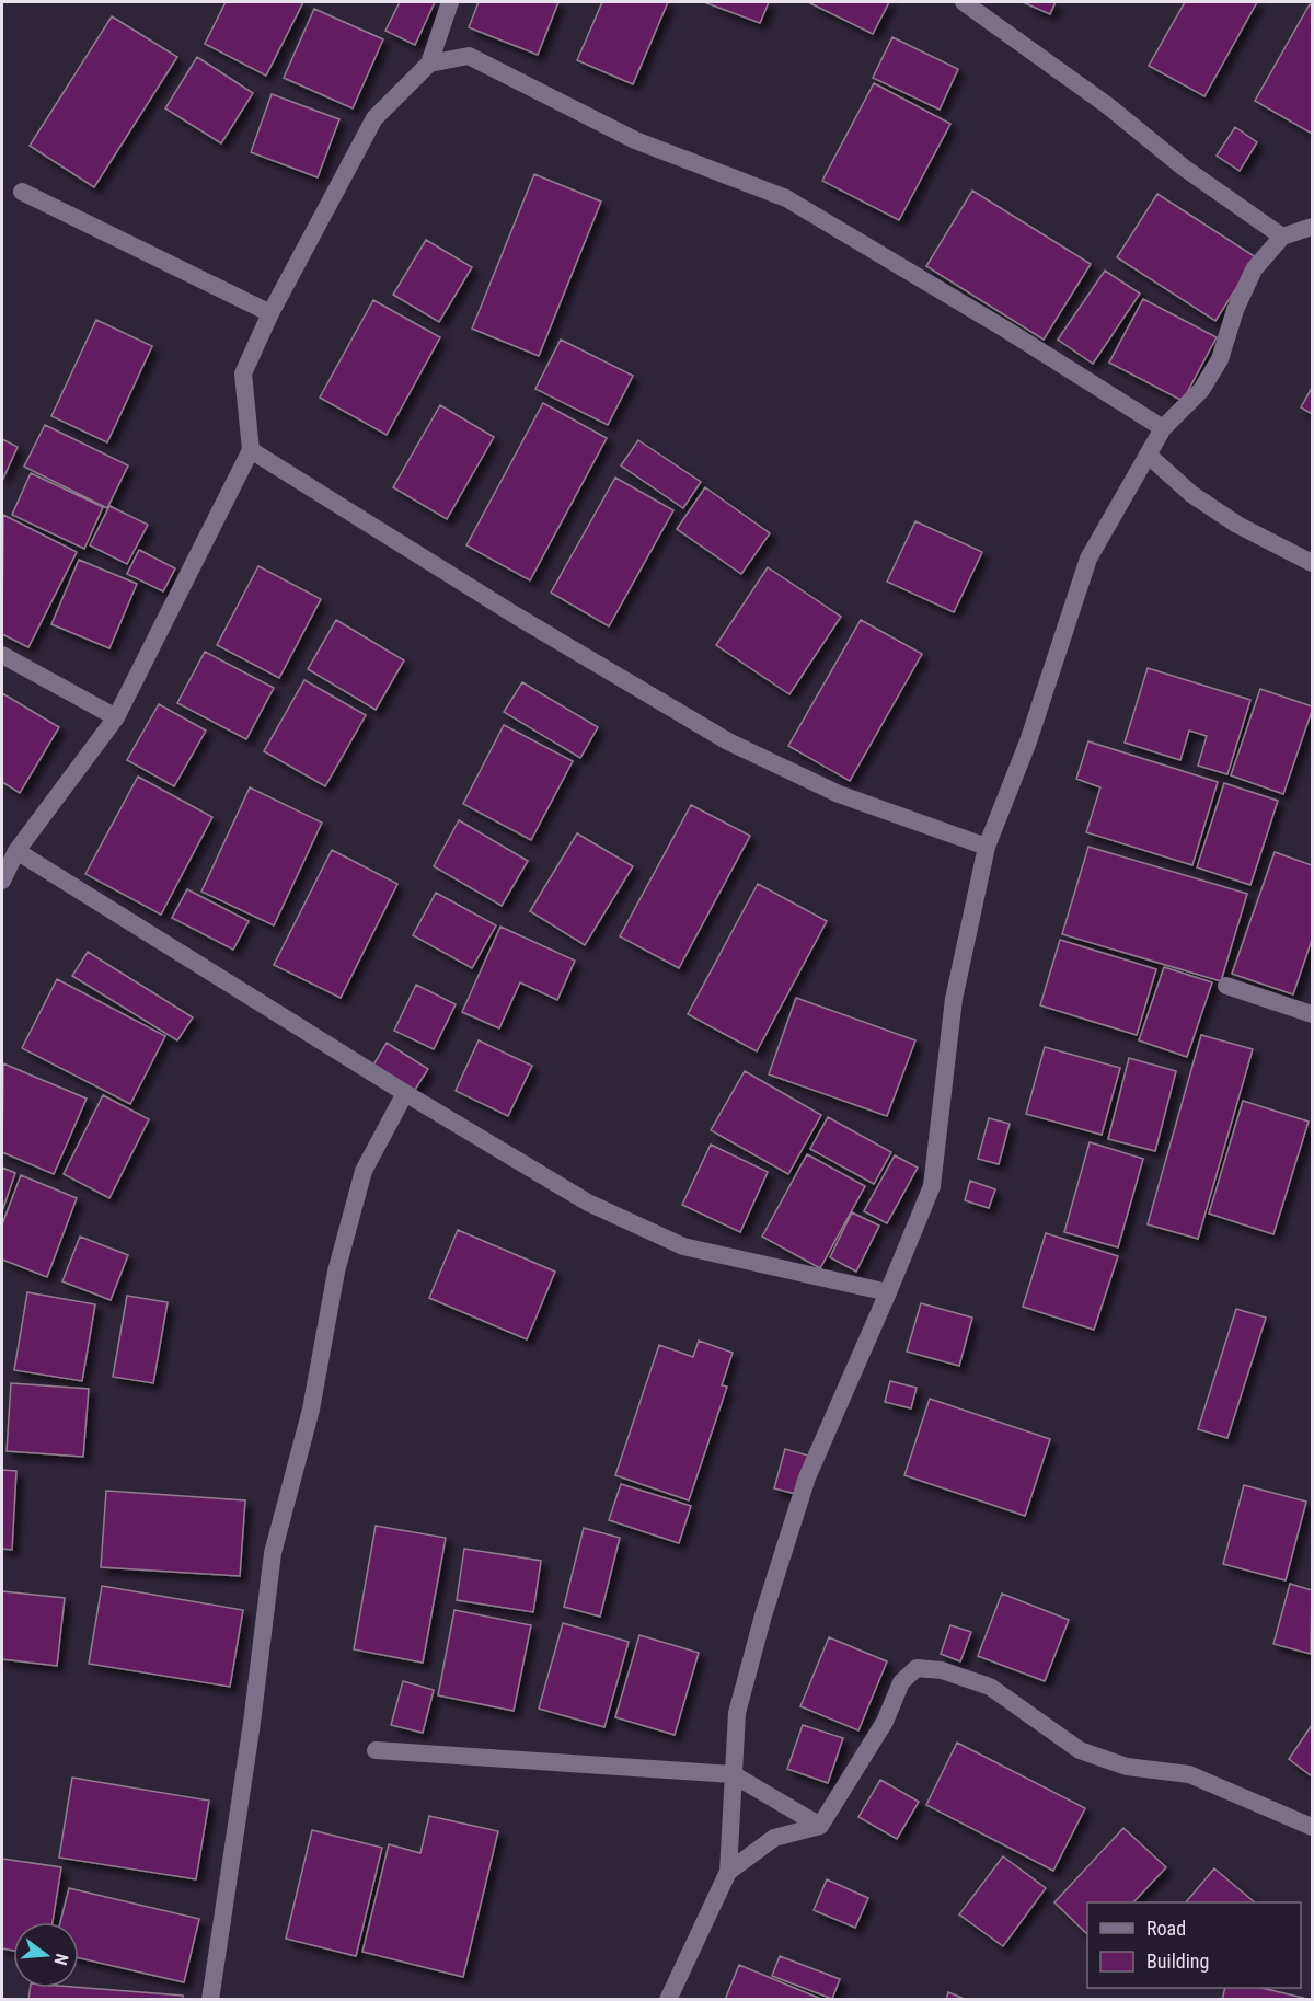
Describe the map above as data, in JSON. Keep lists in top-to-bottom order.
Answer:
{
  "legend": ["Road", "Building"],
  "north": "right"
}
